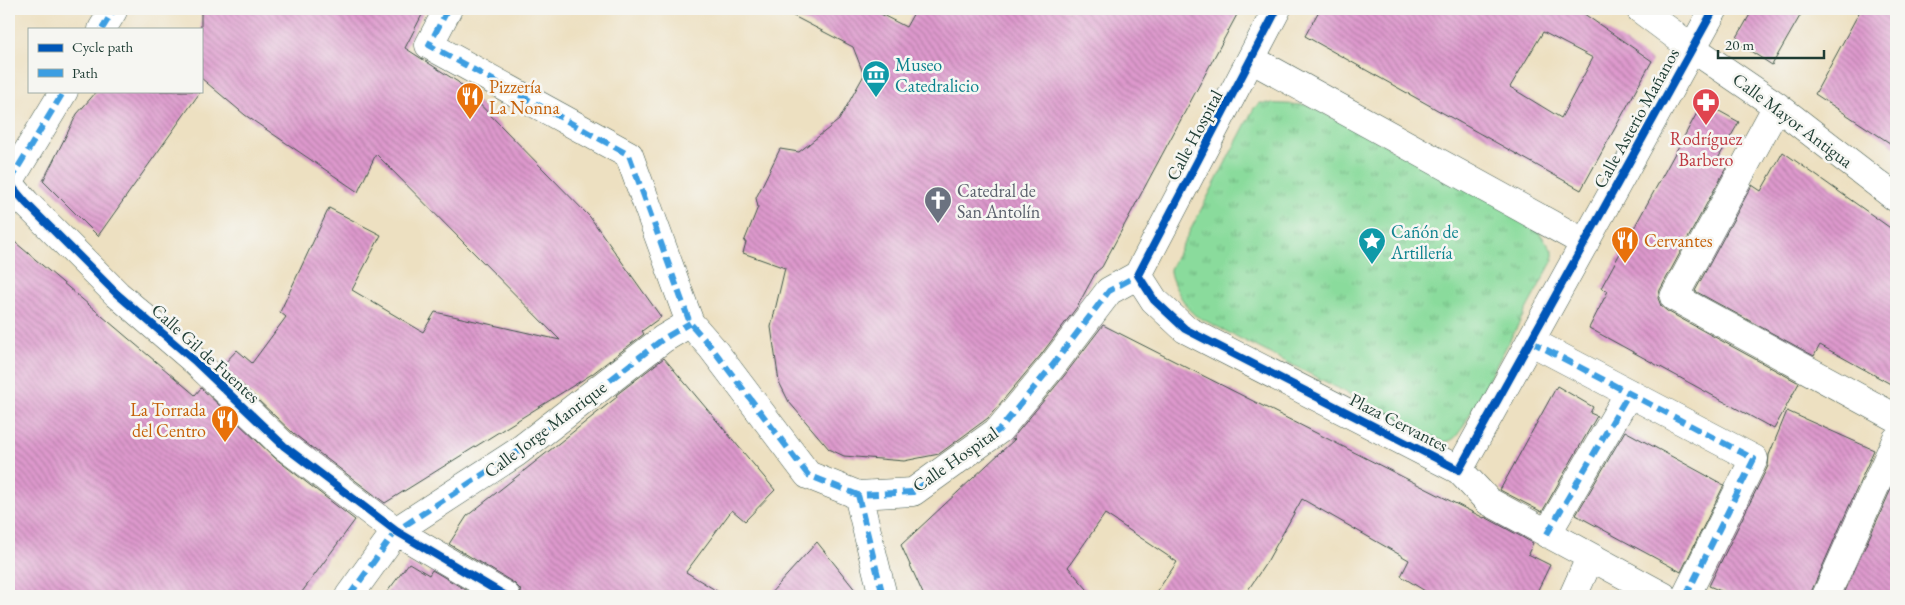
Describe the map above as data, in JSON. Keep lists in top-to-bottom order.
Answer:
{
  "streets": {
    "street": [
      "Calle Asterio Mañanos",
      "Calle Mayor Antigua",
      "Calle Hospital",
      "Calle Gil de Fuentes",
      "Plaza Cervantes",
      "Calle Jorge Manrique"
    ]
  },
  "crossings": [
    ["Calle Asterio Mañanos", "Calle Mayor Antigua"],
    ["Calle Asterio Mañanos", "Plaza Cervantes"],
    ["Calle Hospital", "Plaza Cervantes"],
    ["Calle Hospital", "Calle Jorge Manrique"],
    ["Calle Gil de Fuentes", "Calle Jorge Manrique"]
  ],
  "places": {
    "museum": ["Museo Catedralicio"],
    "restaurant": ["Pizzería La Nonna", "Cervantes", "La Torrada del Centro"],
    "pharmacy": ["Rodríguez Barbero"],
    "church": ["Catedral de San Antolín"],
    "place": ["Cañón de Artillería"]
  },
  "legend": ["Cycle path", "Path"],
  "scale_bar": "20 m"
}
